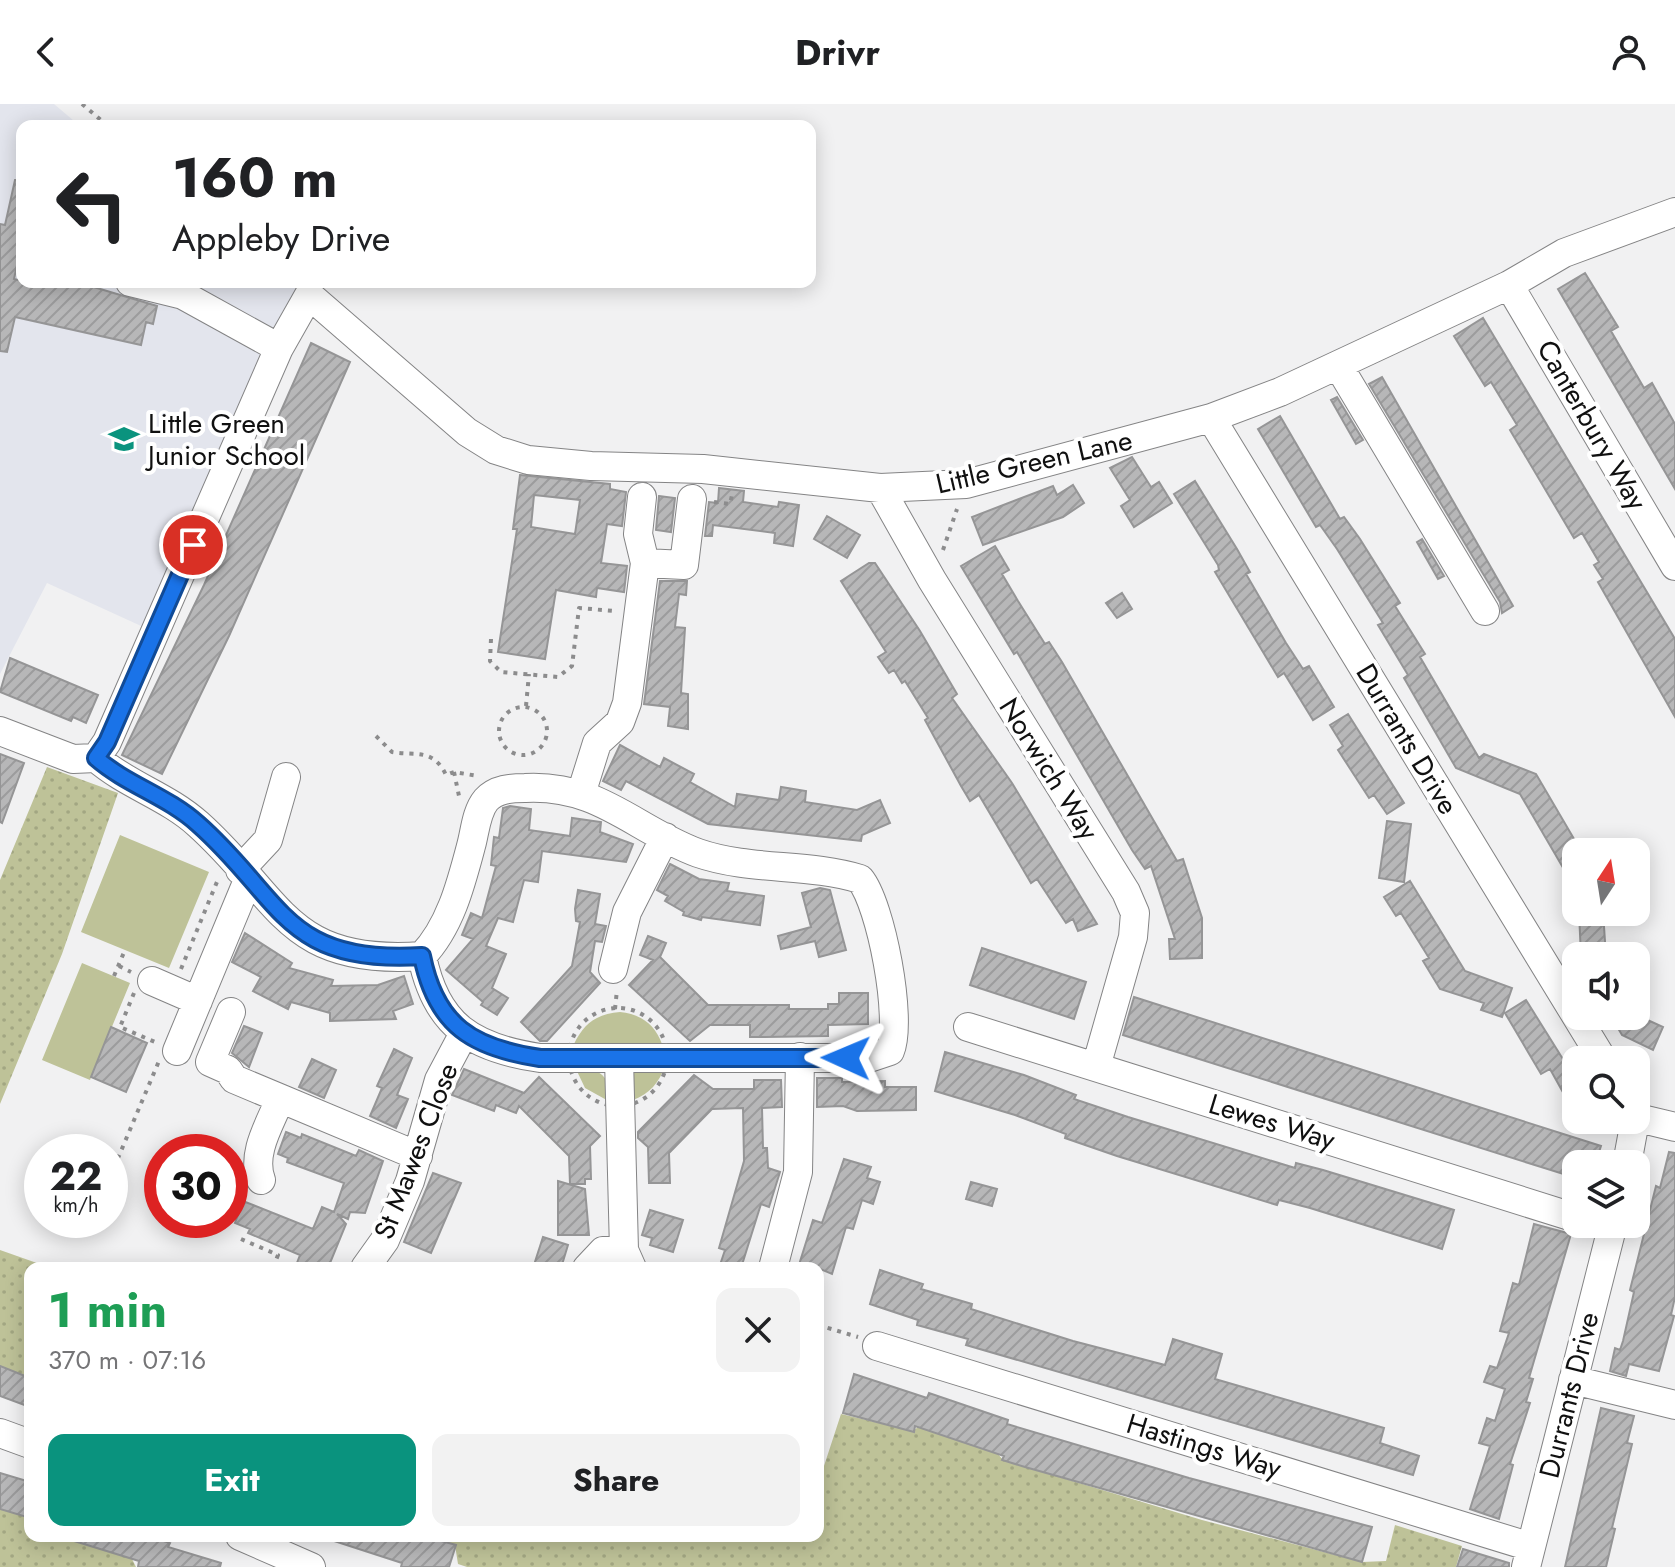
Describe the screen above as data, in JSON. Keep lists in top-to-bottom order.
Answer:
{
  "streets": {
    "street": [
      "Canterbury Way",
      "Little Green Lane",
      "Durrants Drive",
      "Norwich Way",
      "Lewes Way",
      "St Mawes Close",
      "Hastings Way"
    ]
  },
  "crossings": [
    ["Canterbury Way", "Little Green Lane"],
    ["Little Green Lane", "Durrants Drive"],
    ["Little Green Lane", "Norwich Way"],
    ["Durrants Drive", "Hastings Way"],
    ["Norwich Way", "Lewes Way"]
  ],
  "places": {
    "school or university": ["Little Green Junior School"]
  },
  "north": "top",
  "page": {
    "header": "Drivr",
    "turn": ["160 m", "Appleby Drive"],
    "speed": "22 km/h",
    "limit": "30",
    "heading": ["1 min", "370 m · 07:16"],
    "buttons": ["Exit", "Share"]
  }
}
